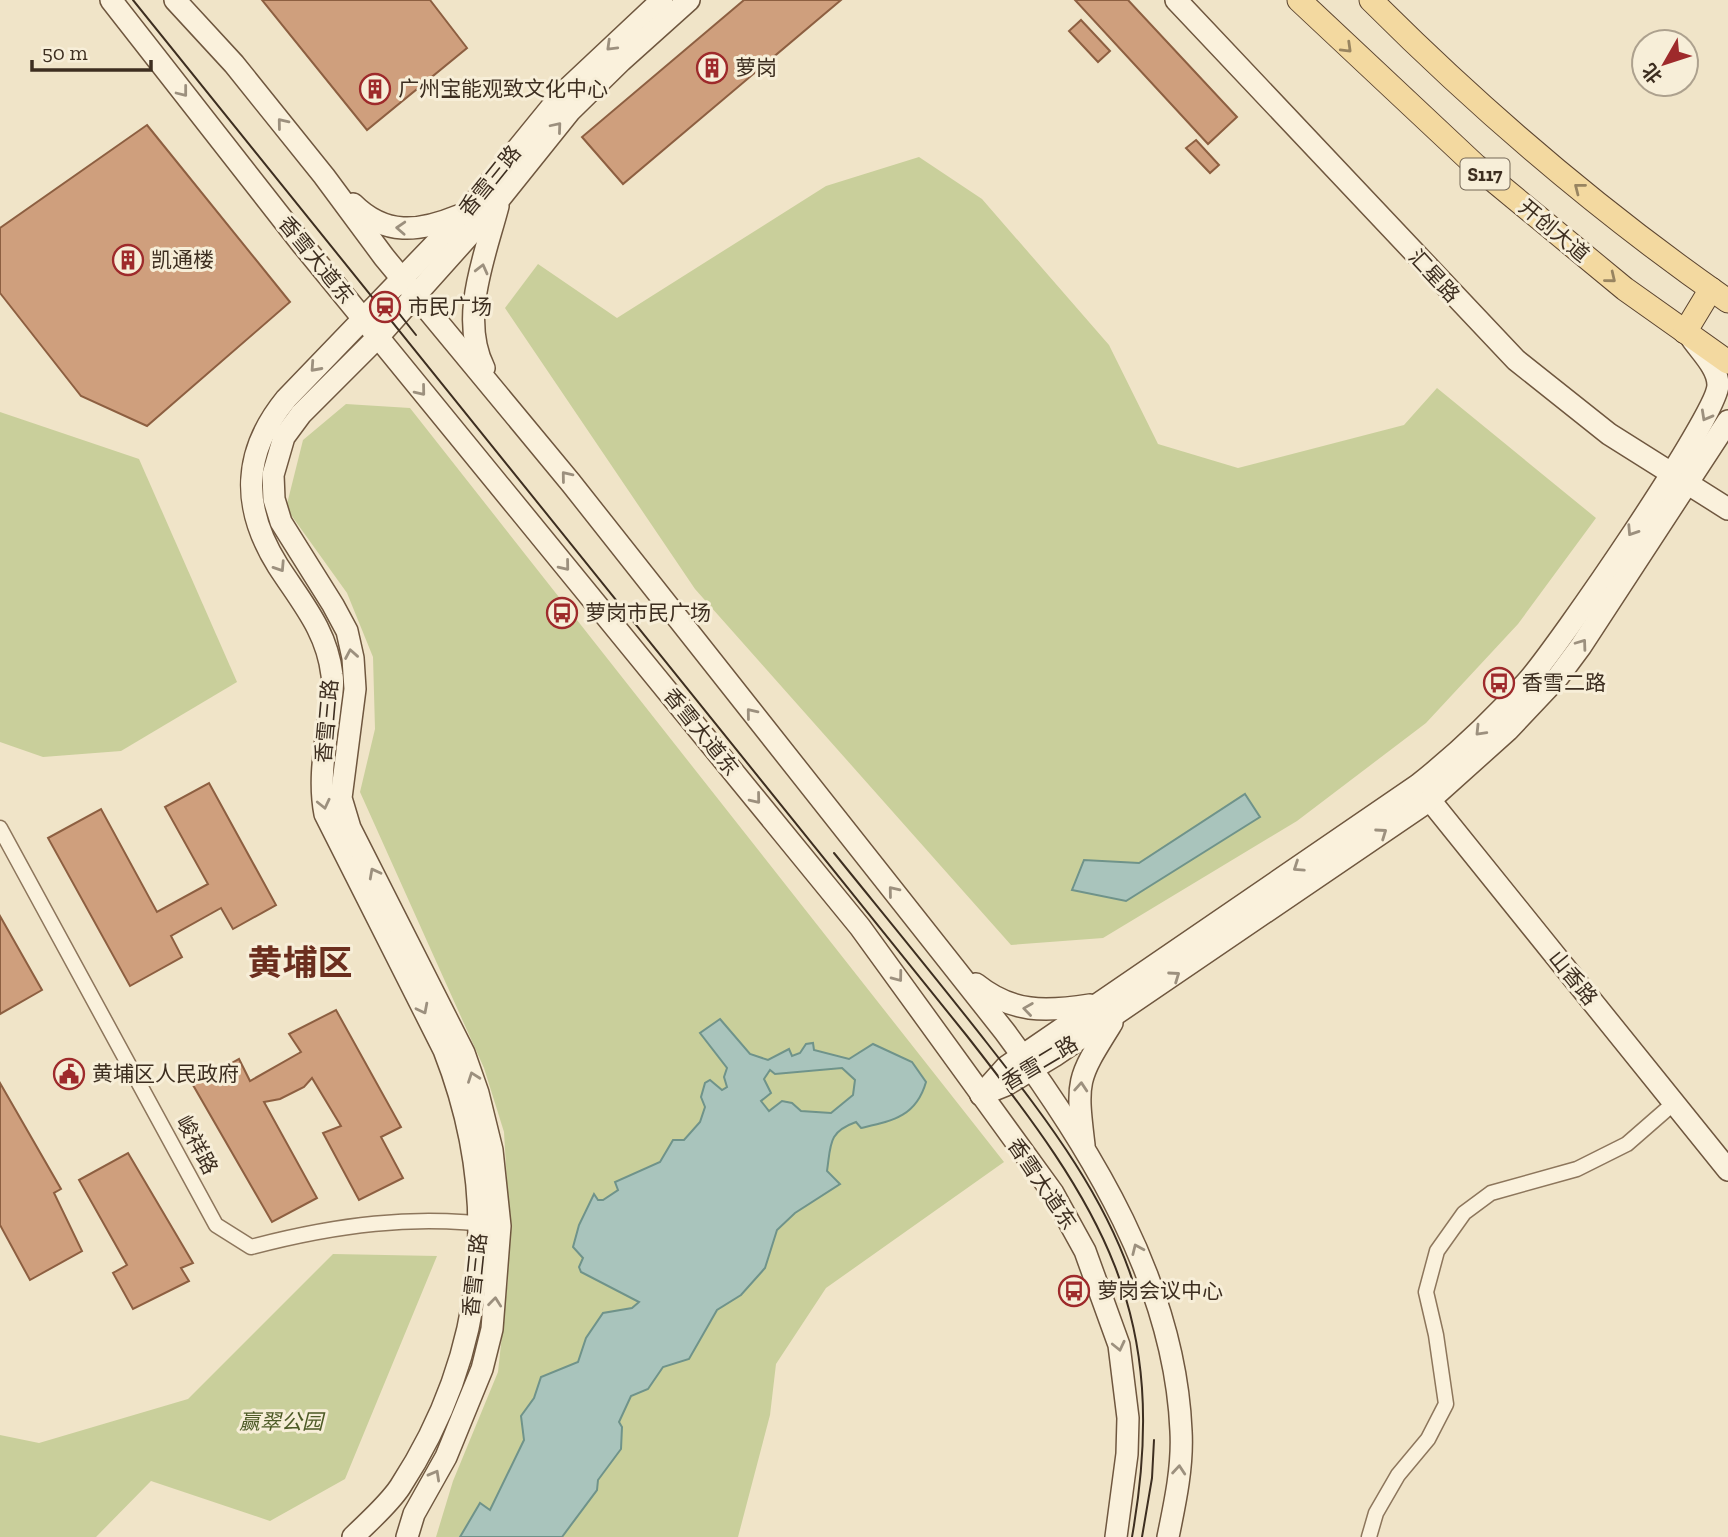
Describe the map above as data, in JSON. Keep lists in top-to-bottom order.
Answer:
{
  "streets": {
    "main road": ["S117", "开创大道"],
    "street": [
      "香雪三路",
      "香雪大道东",
      "汇星路",
      "山香路",
      "香雪二路",
      "峻祥路"
    ]
  },
  "crossings": [
    ["香雪三路", "香雪大道东"],
    ["香雪三路", "峻祥路"],
    ["香雪大道东", "香雪二路"],
    ["汇星路", "香雪二路"],
    ["山香路", "香雪二路"]
  ],
  "districts": ["黄埔区"],
  "parks": ["赢翠公园"],
  "places": {
    "building": ["萝岗", "广州宝能观致文化中心", "凯通楼"],
    "station": ["市民广场"],
    "bus stop": ["萝岗市民广场", "香雪二路", "萝岗会议中心"],
    "public building": ["黄埔区人民政府"]
  },
  "scale_bar": "50 m",
  "north": "bottom left"
}
